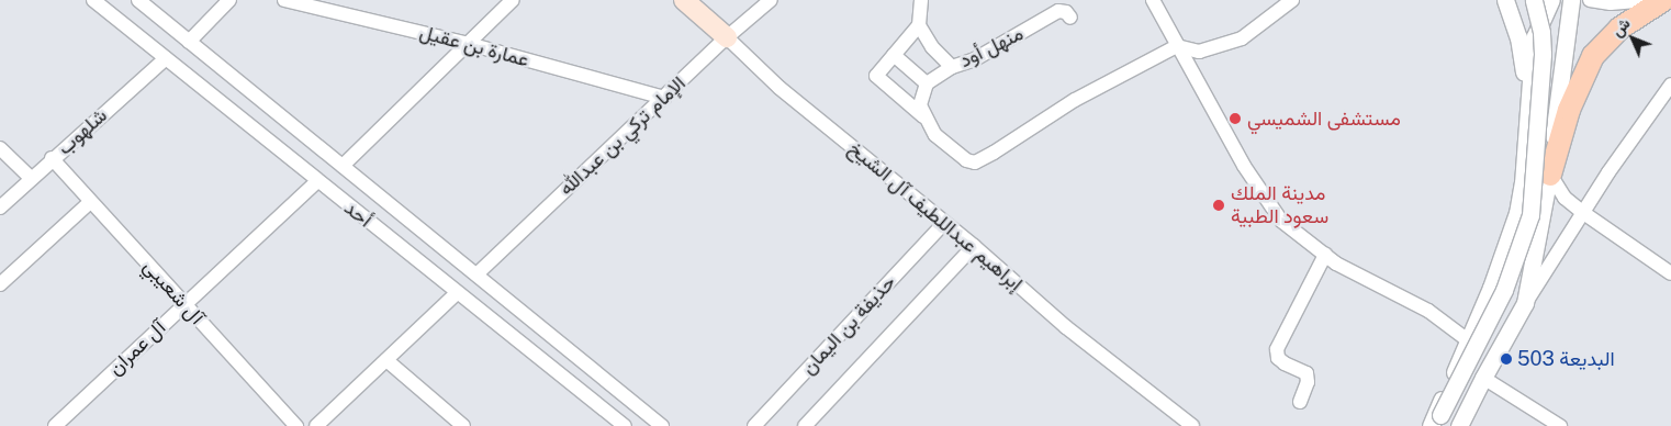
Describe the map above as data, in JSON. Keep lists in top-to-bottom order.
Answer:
{
  "streets": {
    "main road": ["إبراهيم عبداللطيف آل الشيخ"],
    "street": [
      "عمارة بن عقيل",
      "منهل أود",
      "شلهوب",
      "الإمام تركي بن عبدالله",
      "أحد",
      "آل شعيبي",
      "حذيفة بن اليمان",
      "آل عمران"
    ]
  },
  "crossings": [
    ["عمارة بن عقيل", "الإمام تركي بن عبدالله"],
    ["شلهوب", "أحد"],
    ["شلهوب", "آل شعيبي"],
    ["الإمام تركي بن عبدالله", "أحد"],
    ["الإمام تركي بن عبدالله", "إبراهيم عبداللطيف آل الشيخ"],
    ["أحد", "آل عمران"],
    ["إبراهيم عبداللطيف آل الشيخ", "حذيفة بن اليمان"],
    ["آل شعيبي", "آل عمران"]
  ],
  "places": ["مستشفى الشميسي", "مدينة الملك سعود الطبية", "البديعة 503"],
  "north": "top left"
}
